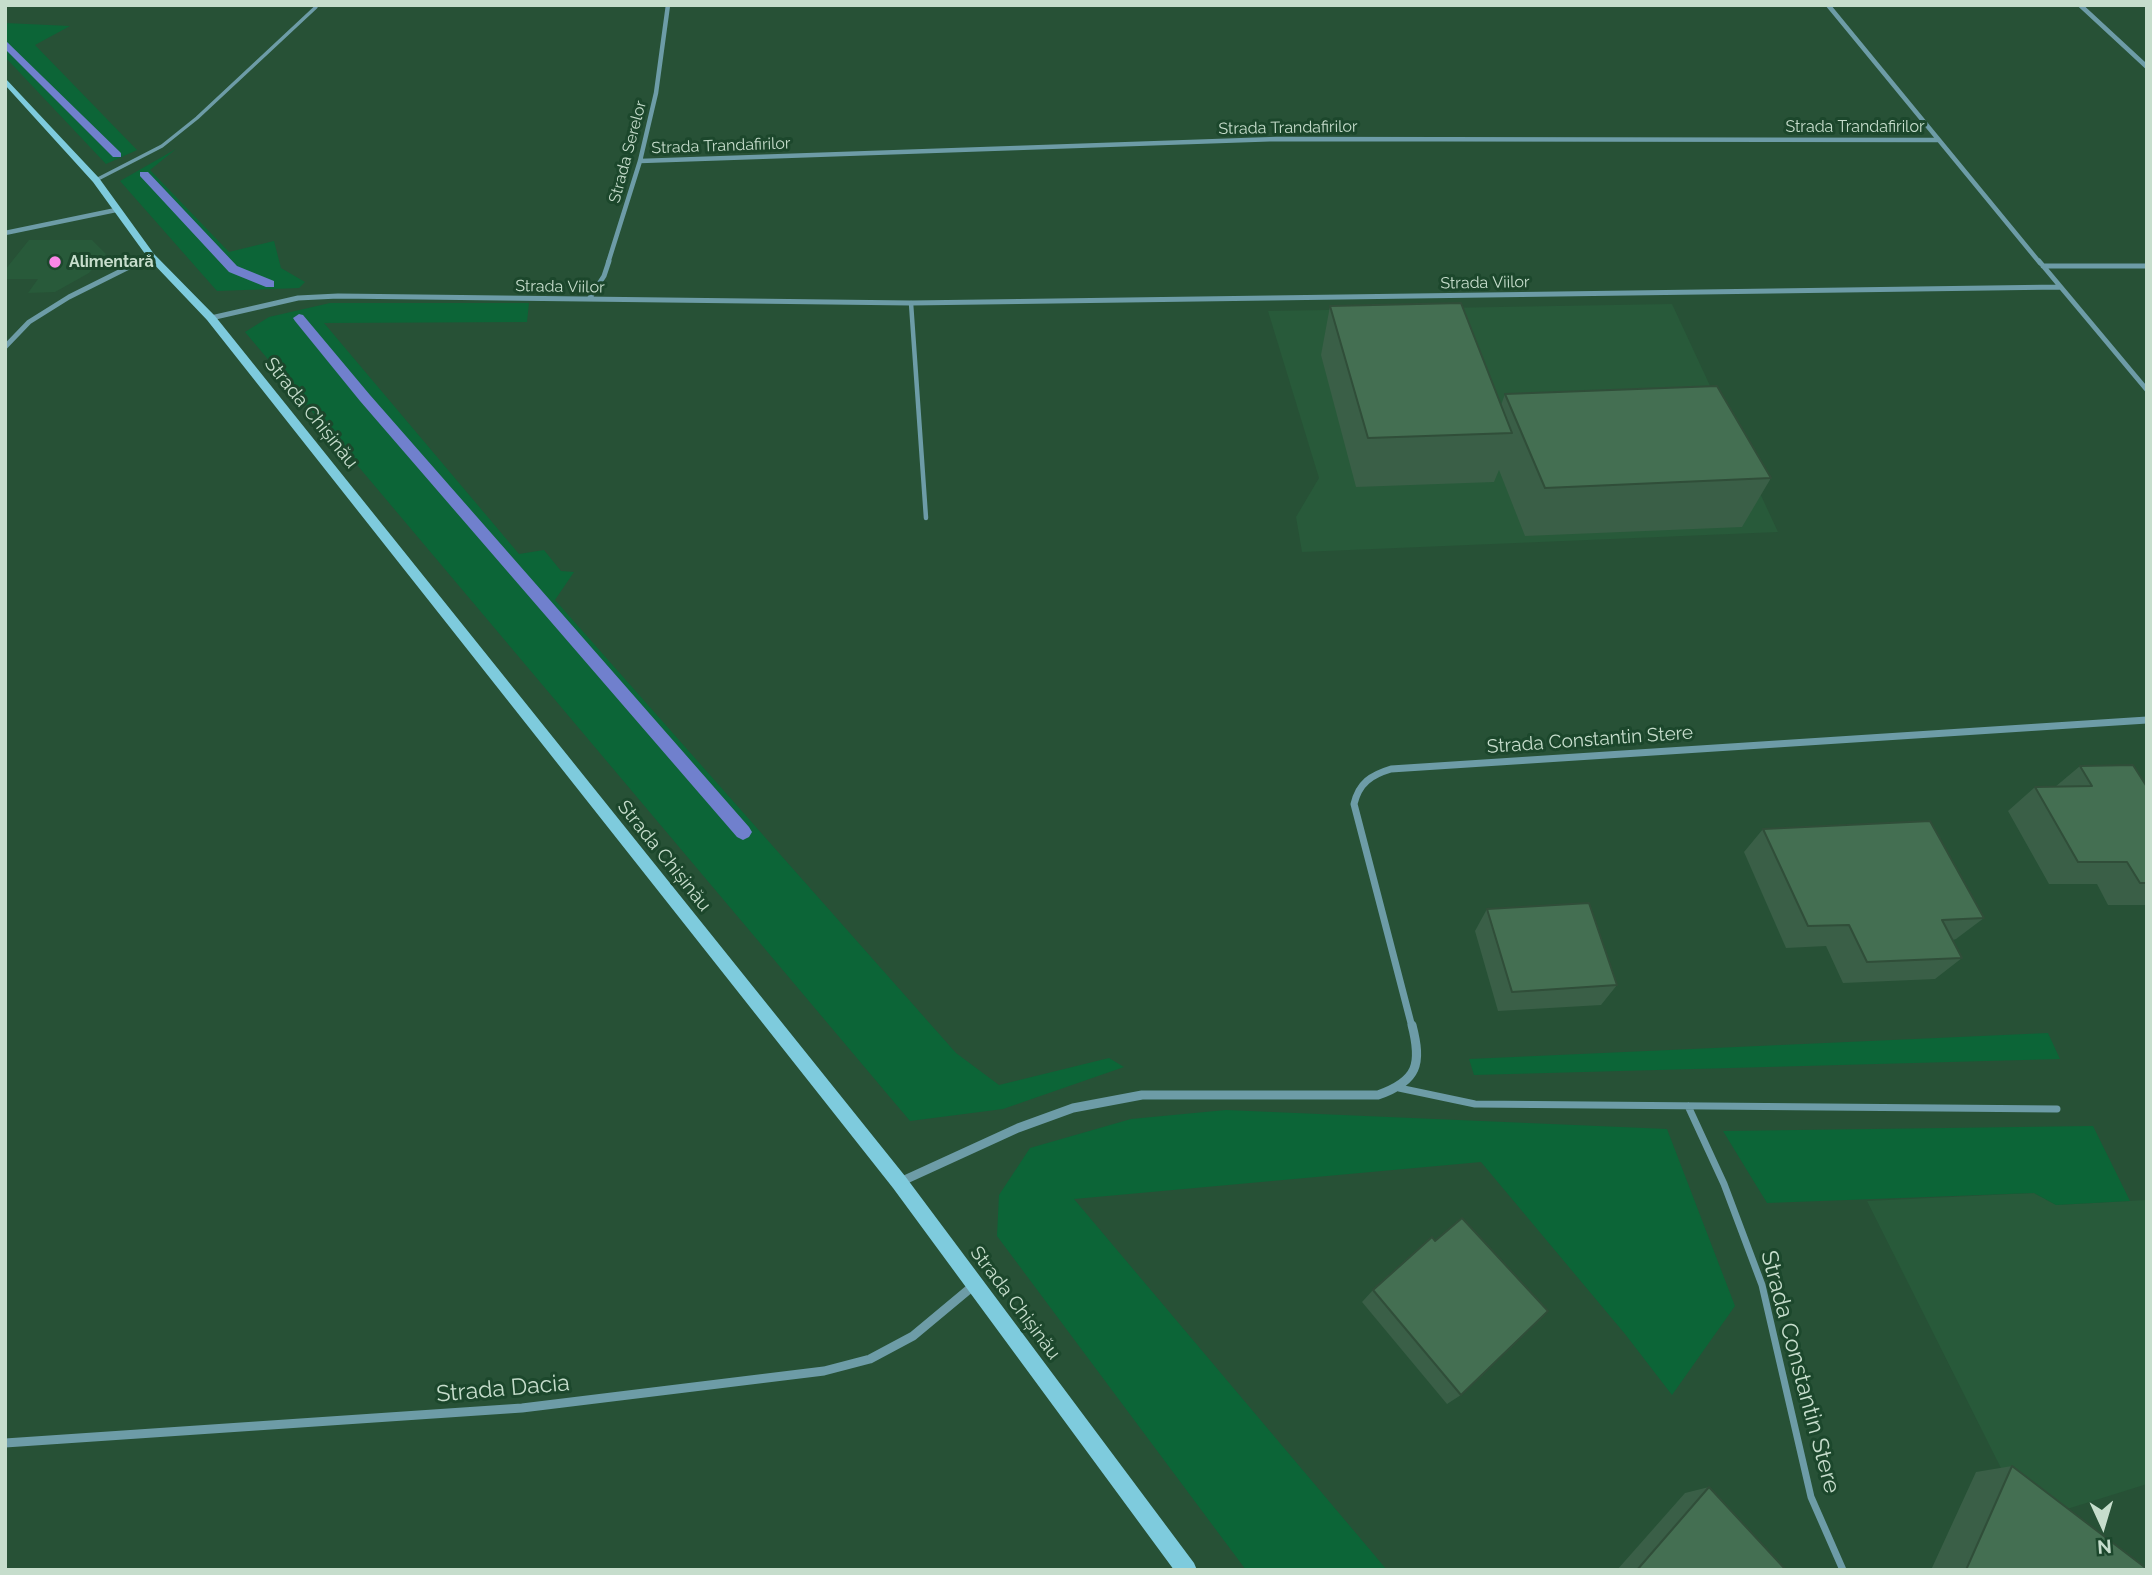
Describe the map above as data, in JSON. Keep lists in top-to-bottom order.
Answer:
{
  "streets": {
    "street": [
      "Strada Trandafirilor",
      "Strada Serelor",
      "Strada Viilor",
      "Strada Chișinău",
      "Strada Constantin Stere",
      "Strada Dacia"
    ]
  },
  "crossings": [
    ["Strada Trandafirilor", "Strada Serelor"],
    ["Strada Serelor", "Strada Viilor"],
    ["Strada Viilor", "Strada Chișinău"],
    ["Strada Chișinău", "Strada Dacia"]
  ],
  "places": ["Alimentară"],
  "north": "bottom"
}
